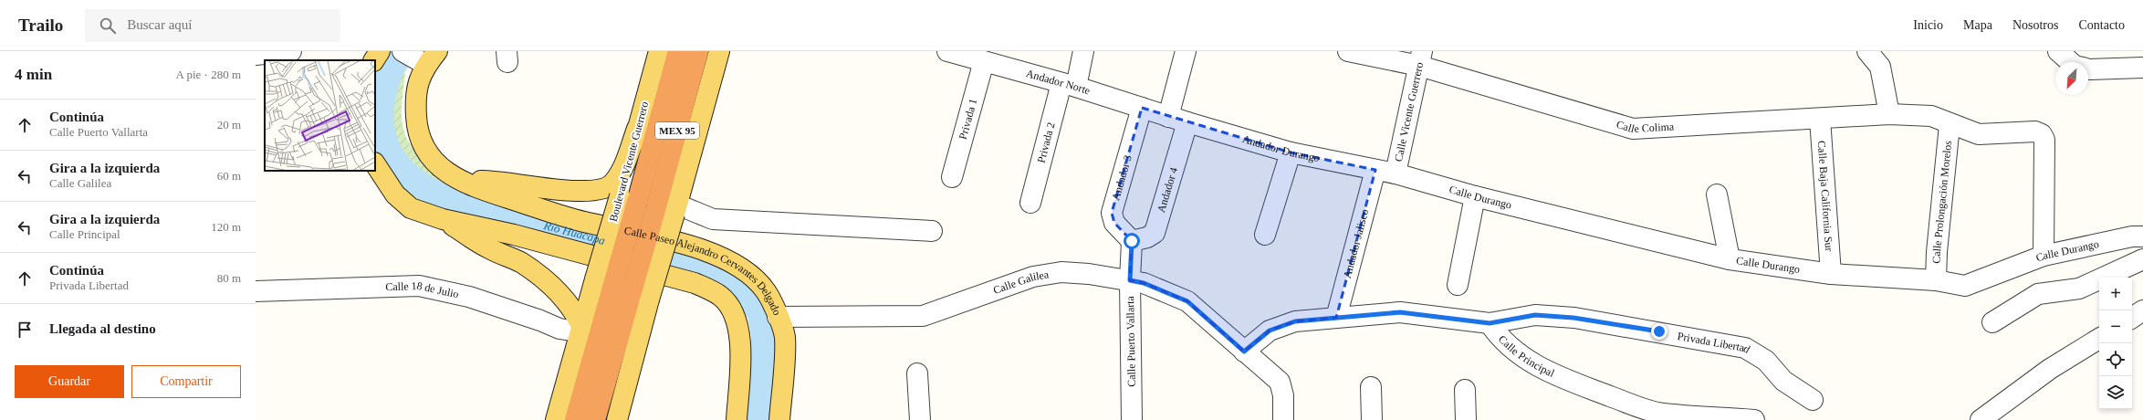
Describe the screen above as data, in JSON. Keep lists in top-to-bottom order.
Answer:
{
  "streets": {
    "highway": ["MEX 95", "Boulevard Vicente Guerrero"],
    "main road": ["Calle Paseo Alejandro Cervantes Delgado"],
    "street": [
      "Andador Norte",
      "Calle Vicente Guerrero",
      "Privada 1",
      "Calle Colima",
      "Privada 2",
      "Andador Durango",
      "Andador 3",
      "Andador 4",
      "Calle Baja California Sur",
      "Calle Durango",
      "Calle Prolongación Morelos",
      "Andador Jalisco",
      "Calle Galilea",
      "Calle 18 de Julio",
      "Calle Puerto Vallarta",
      "Privada Libertad",
      "Calle Principal"
    ]
  },
  "crossings": [
    ["Andador Norte", "Privada 1"],
    ["Andador Norte", "Privada 2"],
    ["Andador Norte", "Andador Durango"],
    ["Andador Norte", "Andador 3"],
    ["Calle Vicente Guerrero", "Calle Colima"],
    ["Calle Vicente Guerrero", "Andador Durango"],
    ["Calle Vicente Guerrero", "Calle Durango"],
    ["Calle Colima", "Calle Baja California Sur"],
    ["Calle Colima", "Calle Durango"],
    ["Calle Colima", "Calle Prolongación Morelos"],
    ["Andador Durango", "Andador 4"],
    ["Andador Durango", "Calle Durango"],
    ["Andador Durango", "Andador Jalisco"],
    ["Boulevard Vicente Guerrero", "Calle 18 de Julio"],
    ["Andador 3", "Andador 4"],
    ["Andador 3", "Calle Puerto Vallarta"],
    ["Andador 4", "Calle Puerto Vallarta"],
    ["Calle Baja California Sur", "Calle Durango"],
    ["Calle Durango", "Calle Prolongación Morelos"],
    ["Calle Paseo Alejandro Cervantes Delgado", "Calle Galilea"],
    ["Calle Galilea", "Calle Puerto Vallarta"],
    ["Privada Libertad", "Calle Principal"]
  ],
  "water": ["Río Huacapa"],
  "north": "bottom left",
  "page": {
    "header": "Trailo",
    "search": "Buscar aquí",
    "nav": [
      "Inicio",
      "Mapa",
      "Nosotros",
      "Contacto"
    ],
    "heading": ["4 min", "A pie · 280 m"],
    "list": [
      ["Continúa", "Calle Puerto Vallarta", "20 m"],
      ["Gira a la izquierda", "Calle Galilea", "60 m"],
      ["Gira a la izquierda", "Calle Principal", "120 m"],
      ["Continúa", "Privada Libertad", "80 m"],
      "Llegada al destino"
    ],
    "map_buttons": ["+", "−"],
    "buttons": ["Guardar", "Compartir"]
  }
}
